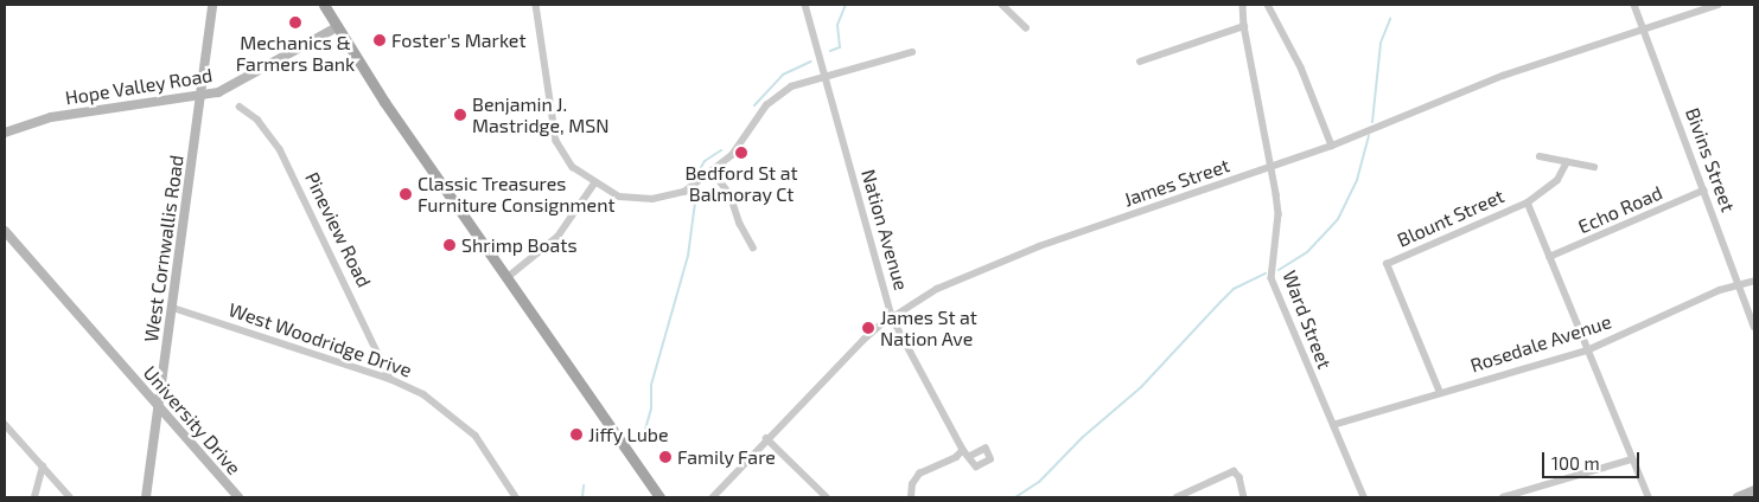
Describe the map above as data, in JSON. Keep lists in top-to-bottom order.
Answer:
{
  "streets": {
    "street": [
      "Hope Valley Road",
      "Bivins Street",
      "James Street",
      "Echo Road",
      "Blount Street",
      "Pineview Road",
      "Nation Avenue",
      "West Cornwallis Road",
      "Ward Street",
      "West Woodridge Drive",
      "Rosedale Avenue",
      "University Drive"
    ]
  },
  "crossings": [
    ["Hope Valley Road", "West Cornwallis Road"],
    ["Bivins Street", "James Street"],
    ["Bivins Street", "Echo Road"],
    ["Bivins Street", "Rosedale Avenue"],
    ["James Street", "Nation Avenue"],
    ["James Street", "Ward Street"],
    ["Blount Street", "Rosedale Avenue"],
    ["Pineview Road", "West Woodridge Drive"],
    ["West Cornwallis Road", "West Woodridge Drive"],
    ["West Cornwallis Road", "University Drive"],
    ["Ward Street", "Rosedale Avenue"]
  ],
  "places": [
    "Mechanics & Farmers Bank",
    "Foster's Market",
    "Benjamin J. Mastridge, MSN",
    "Bedford St at Balmoray Ct",
    "Classic Treasures Furniture Consignment",
    "Shrimp Boats",
    "James St at Nation Ave",
    "Jiffy Lube",
    "Family Fare"
  ],
  "scale_bar": "100 m"
}
